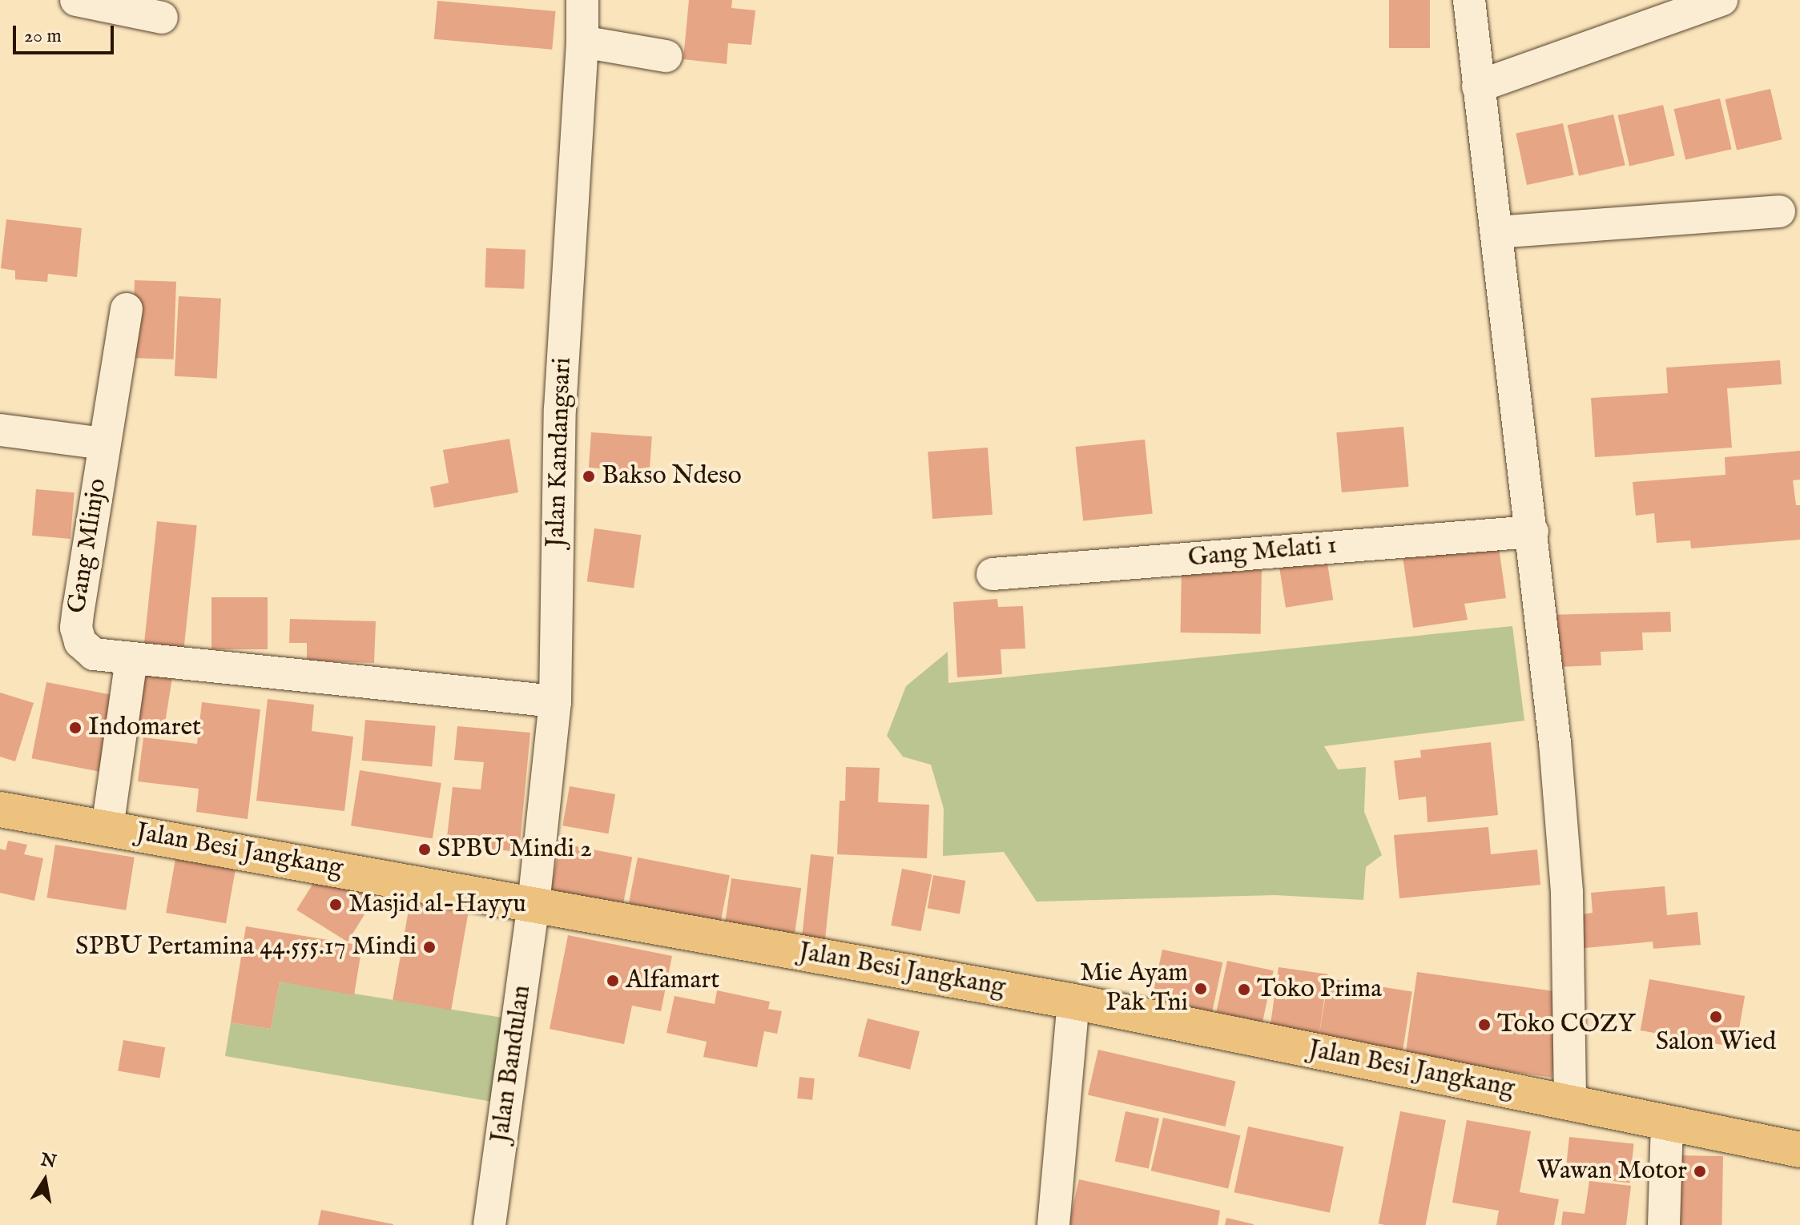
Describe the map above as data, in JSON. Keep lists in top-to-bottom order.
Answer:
{
  "streets": {
    "main road": ["Jalan Besi Jangkang"],
    "street": [
      "Jalan Kandangsari",
      "Gang Mlinjo",
      "Gang Melati 1",
      "Jalan Bandulan"
    ]
  },
  "crossings": [
    ["Jalan Kandangsari", "Jalan Besi Jangkang"],
    ["Jalan Kandangsari", "Jalan Bandulan"],
    ["Jalan Besi Jangkang", "Jalan Bandulan"]
  ],
  "places": [
    "Bakso Ndeso",
    "Indomaret",
    "SPBU Mindi 2",
    "Masjid al-Hayyu",
    "SPBU Pertamina 44.555.17 Mindi",
    "Alfamart",
    "Mie Ayam Pak Tni",
    "Toko Prima",
    "Salon Wied",
    "Toko COZY",
    "Wawan Motor"
  ],
  "scale_bar": "20 m",
  "north": "top"
}
